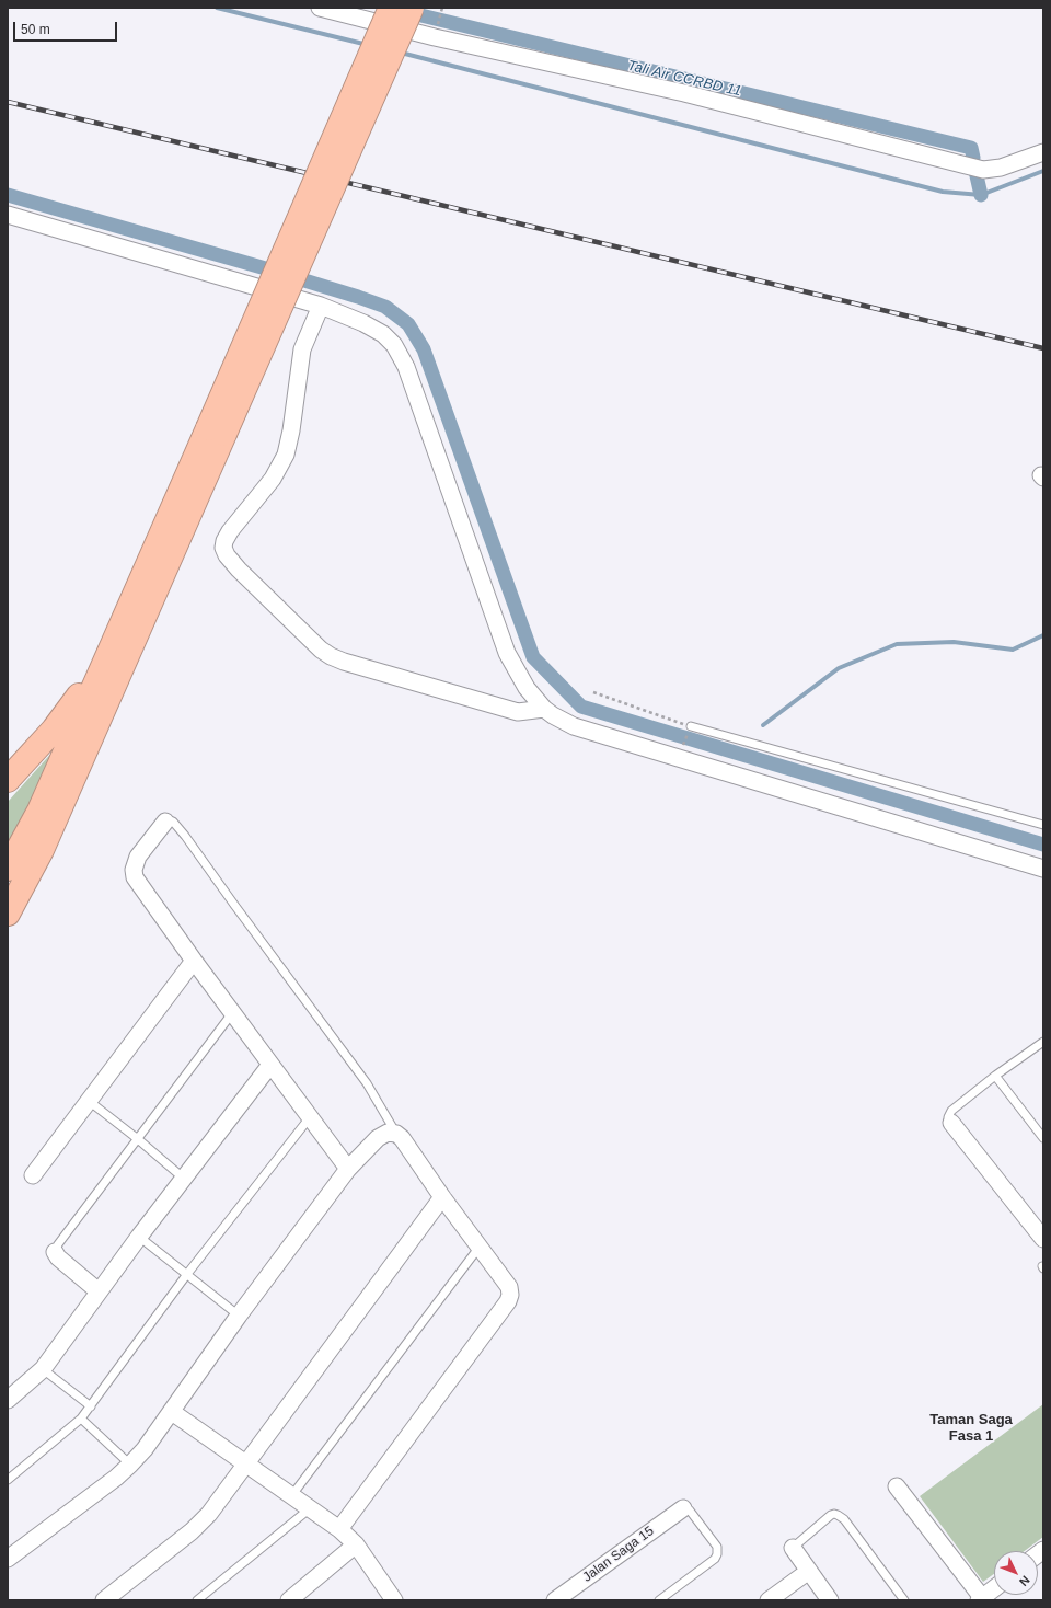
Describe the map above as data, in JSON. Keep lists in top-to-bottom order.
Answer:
{
  "streets": {
    "street": ["Jalan Saga 15"]
  },
  "districts": ["Taman Saga Fasa 1"],
  "water": ["Tali Air CCRBD 11"],
  "scale_bar": "50 m",
  "north": "bottom right"
}
